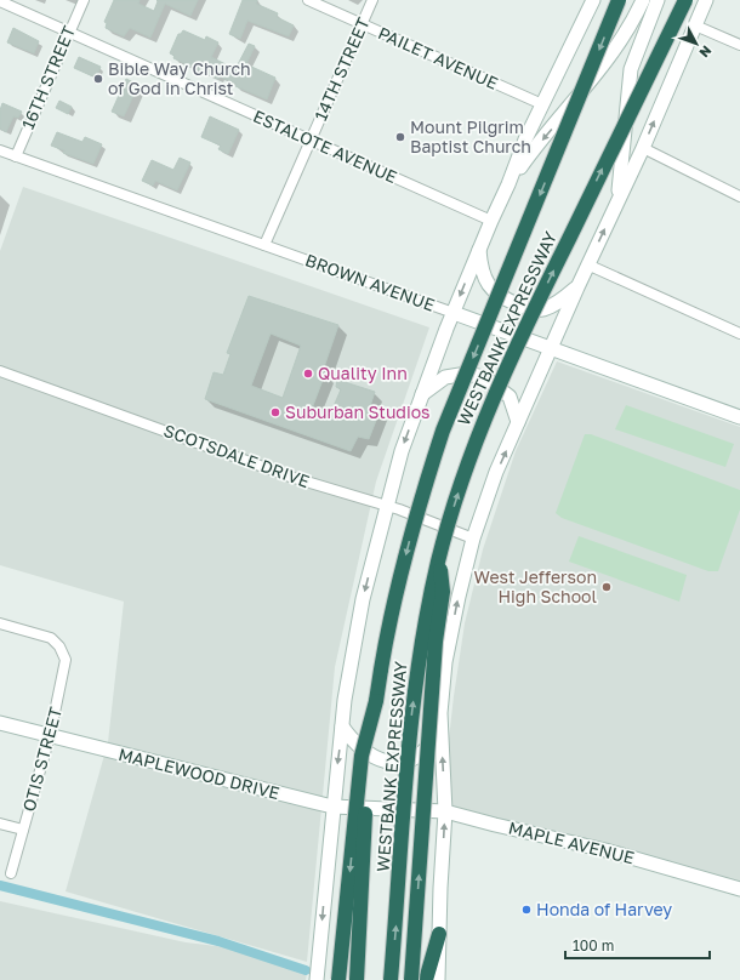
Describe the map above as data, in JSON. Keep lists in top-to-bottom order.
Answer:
{
  "streets": {
    "highway": ["WESTBANK EXPRESSWAY"],
    "main road": ["BROWN AVENUE", "MAPLEWOOD DRIVE", "MAPLE AVENUE"],
    "street": [
      "PAILET AVENUE",
      "14TH STREET",
      "16TH STREET",
      "ESTALOTE AVENUE",
      "SCOTSDALE DRIVE",
      "OTIS STREET"
    ]
  },
  "crossings": [
    ["PAILET AVENUE", "14TH STREET"],
    ["14TH STREET", "ESTALOTE AVENUE"],
    ["14TH STREET", "BROWN AVENUE"],
    ["16TH STREET", "ESTALOTE AVENUE"],
    ["16TH STREET", "BROWN AVENUE"],
    ["OTIS STREET", "MAPLEWOOD DRIVE"],
    ["MAPLEWOOD DRIVE", "MAPLE AVENUE"]
  ],
  "places": [
    "Bible Way Church of God in Christ",
    "Mount Pilgrim Baptist Church",
    "Quality Inn",
    "Suburban Studios",
    "West Jefferson High School",
    "Honda of Harvey"
  ],
  "scale_bar": "100 m",
  "north": "bottom right"
}
